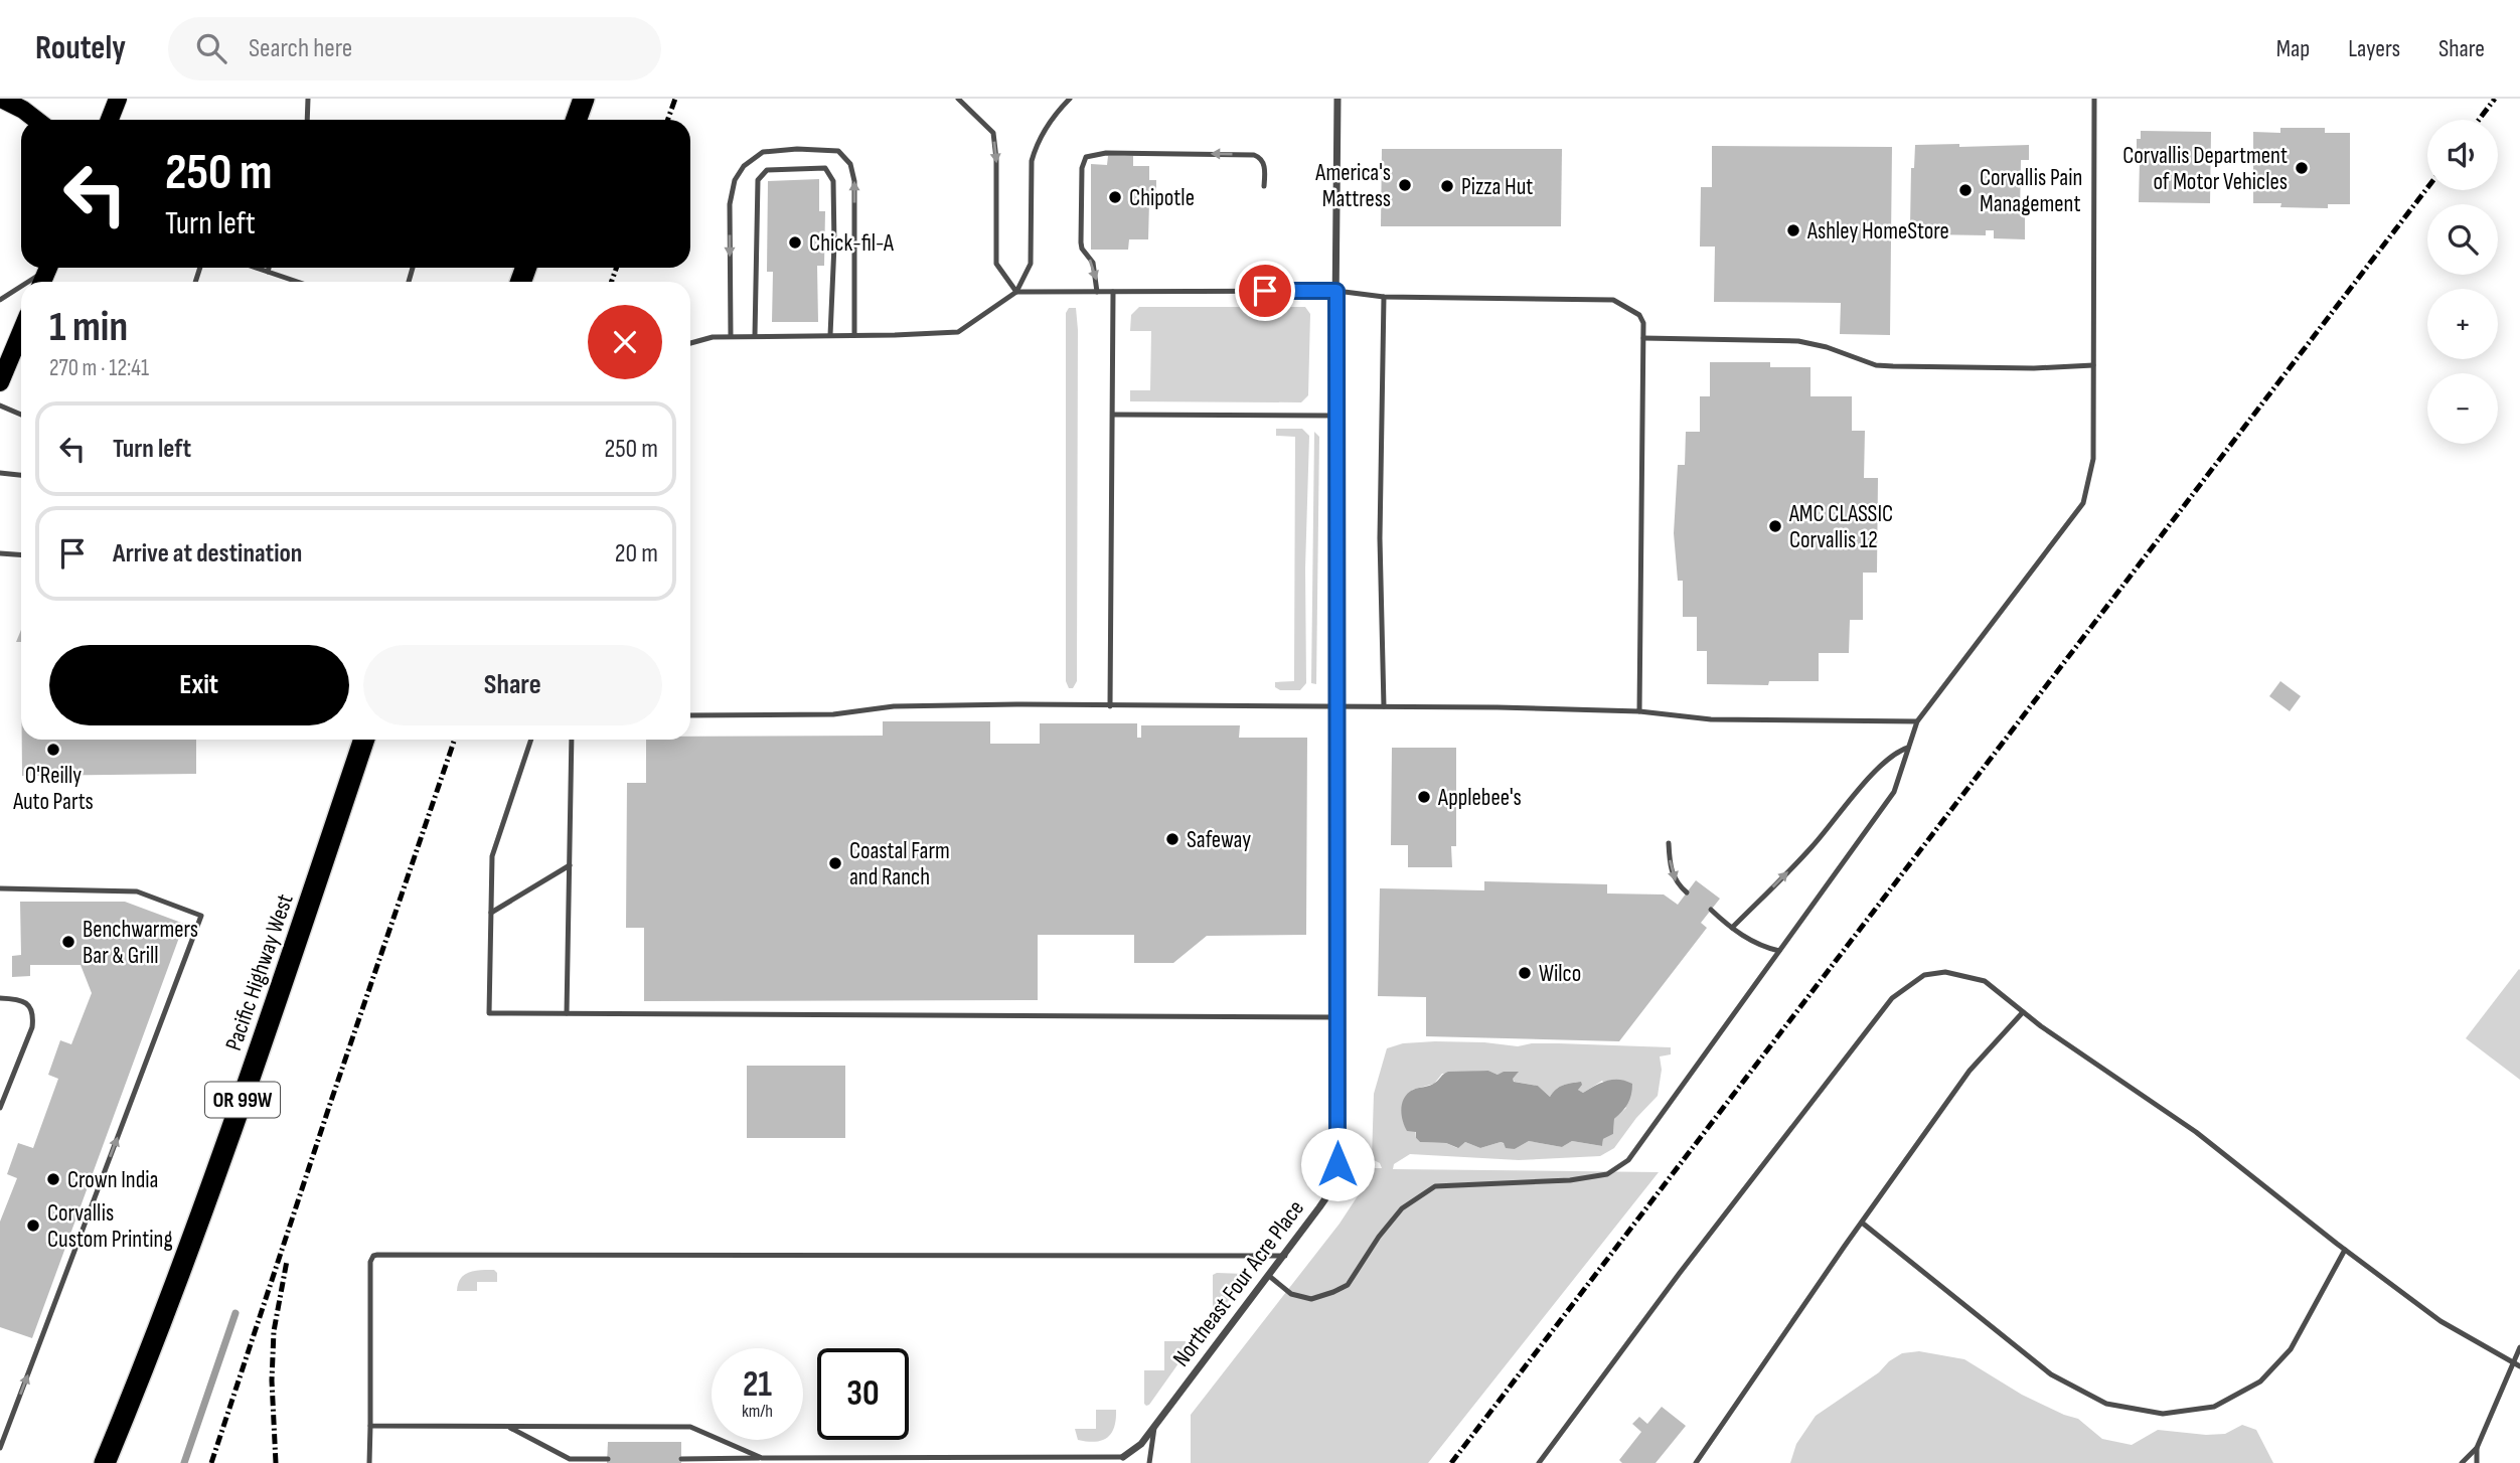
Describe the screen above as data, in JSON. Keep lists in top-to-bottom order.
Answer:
{
  "streets": {
    "highway": ["Pacific Highway West", "OR 99W"],
    "street": ["Northeast Four Acre Place"]
  },
  "places": [
    "Corvallis Department of Motor Vehicles",
    "America's Mattress",
    "Pizza Hut",
    "Corvallis Pain Management",
    "Chipotle",
    "Ashley HomeStore",
    "Chick-fil-A",
    "AMC CLASSIC Corvallis 12",
    "O'Reilly Auto Parts",
    "Applebee's",
    "Safeway",
    "Coastal Farm and Ranch",
    "Benchwarmers Bar & Grill",
    "Wilco",
    "Crown India",
    "Corvallis Custom Printing"
  ],
  "page": {
    "header": "Routely",
    "search": "Search here",
    "nav": ["Map", "Layers", "Share"],
    "map_buttons": ["+", "−"],
    "turn": ["250 m", "Turn left"],
    "heading": ["1 min", "270 m · 12:41"],
    "list": [
      {
        "name": "Turn left",
        "value": "250 m"
      },
      {
        "name": "Arrive at destination",
        "value": "20 m"
      }
    ],
    "buttons": ["Exit", "Share"],
    "speed": "21 km/h",
    "limit": "30"
  }
}
